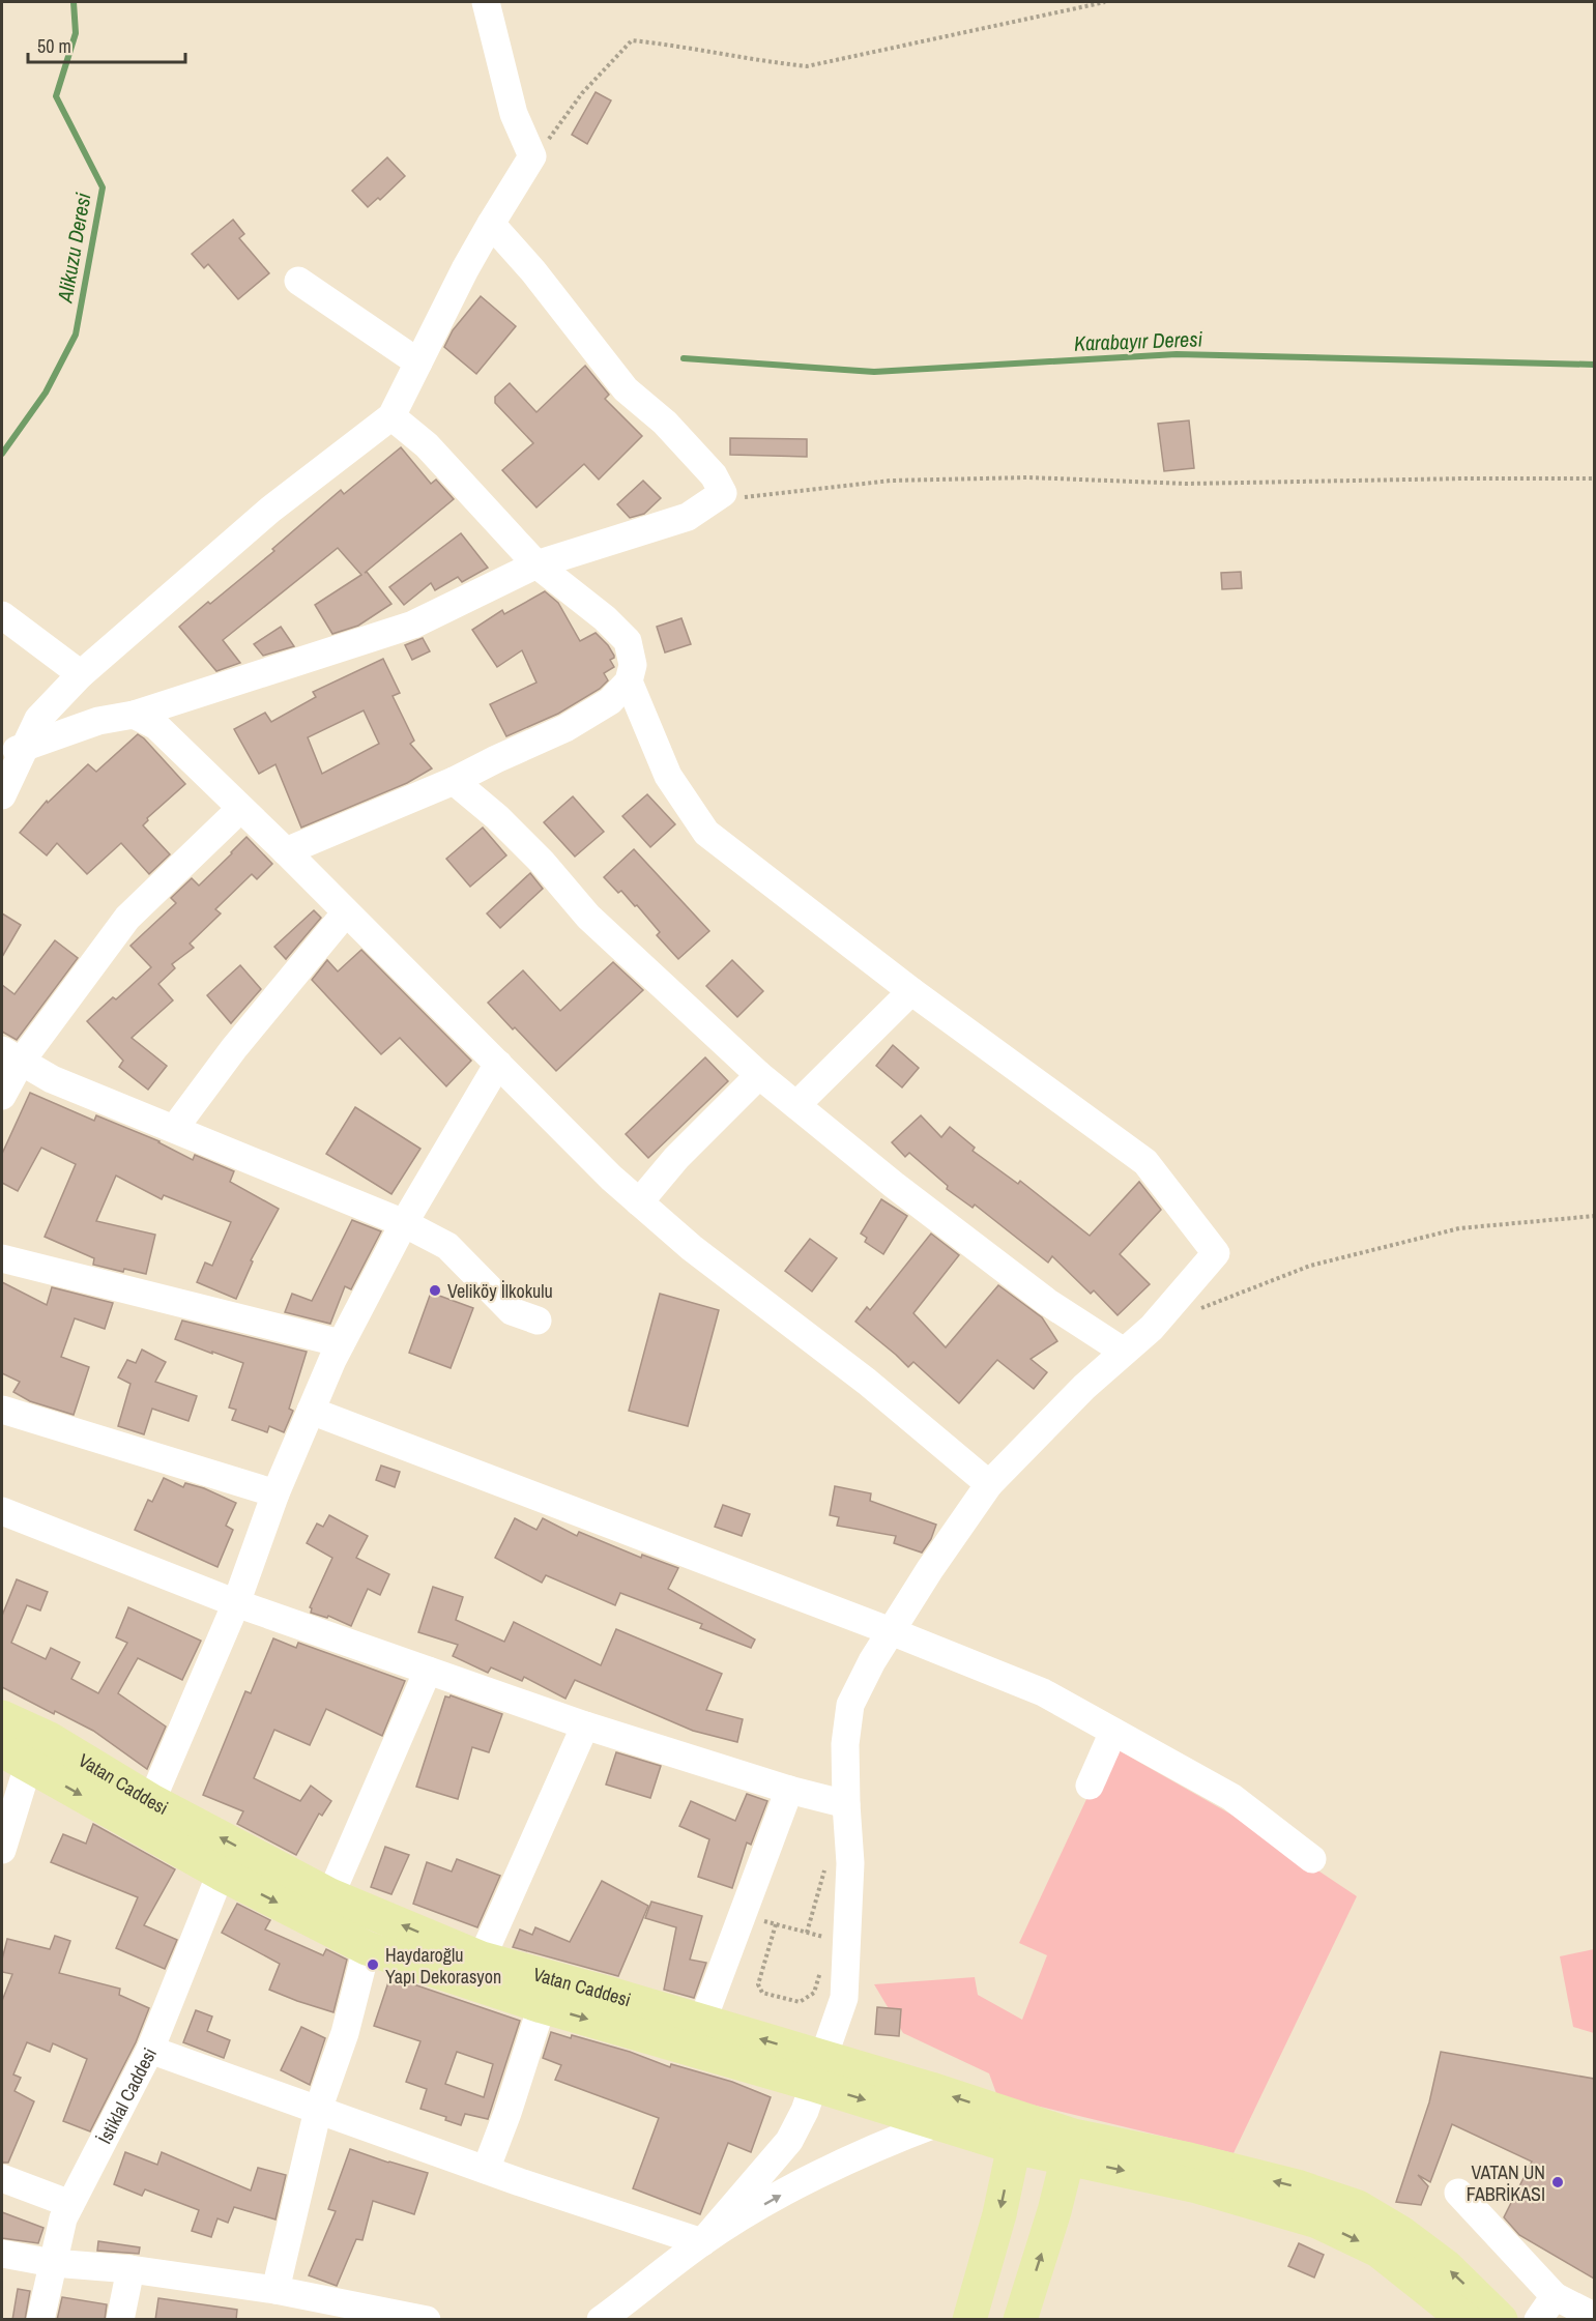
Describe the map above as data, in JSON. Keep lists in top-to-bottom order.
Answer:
{
  "streets": {
    "main road": ["Vatan Caddesi"],
    "street": ["İstiklal Caddesi"]
  },
  "crossings": [
    ["Vatan Caddesi", "İstiklal Caddesi"]
  ],
  "water": ["Alikuzu Deresi", "Karabayır Deresi"],
  "places": ["Veliköy İlkokulu", "Haydaroğlu Yapı Dekorasyon", "VATAN UN FABRİKASI"],
  "scale_bar": "50 m"
}
